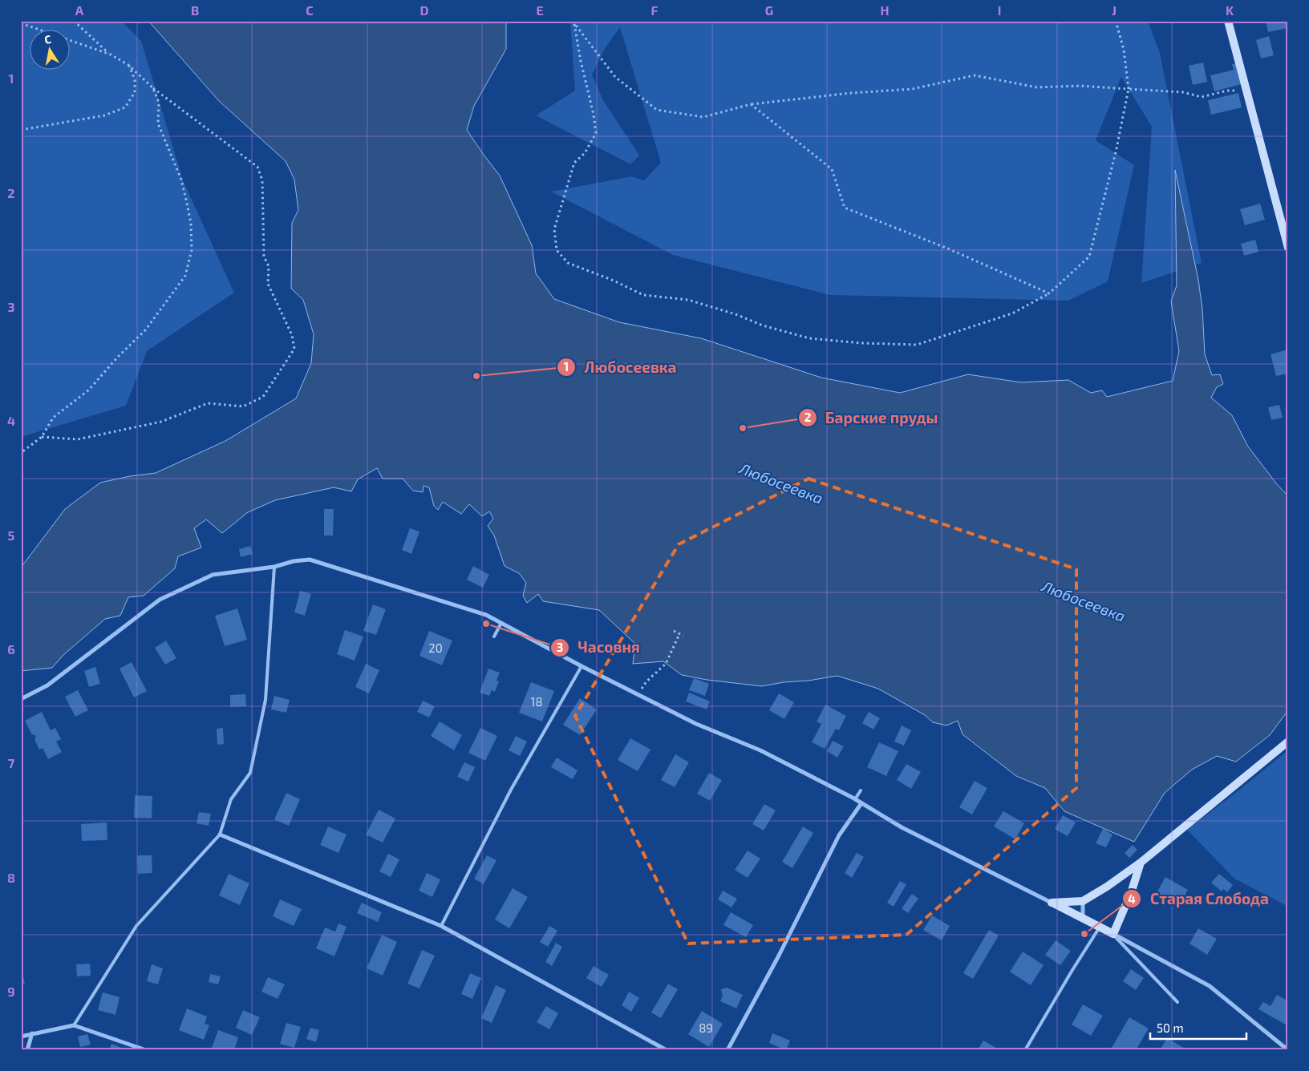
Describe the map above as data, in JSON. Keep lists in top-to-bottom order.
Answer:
{
  "water": ["Любосеевка"],
  "places": [
    "Любосеевка",
    "Барские пруды",
    "Часовня",
    "Старая Слобода"
  ],
  "house_numbers": ["20", "18", "89"],
  "scale_bar": "50 m",
  "north": "top",
  "grid": {
    "columns": [
      "A",
      "B",
      "C",
      "D",
      "E",
      "F",
      "G",
      "H",
      "I",
      "J",
      "K"
    ],
    "rows": [
      "1",
      "2",
      "3",
      "4",
      "5",
      "6",
      "7",
      "8",
      "9"
    ]
  }
}
